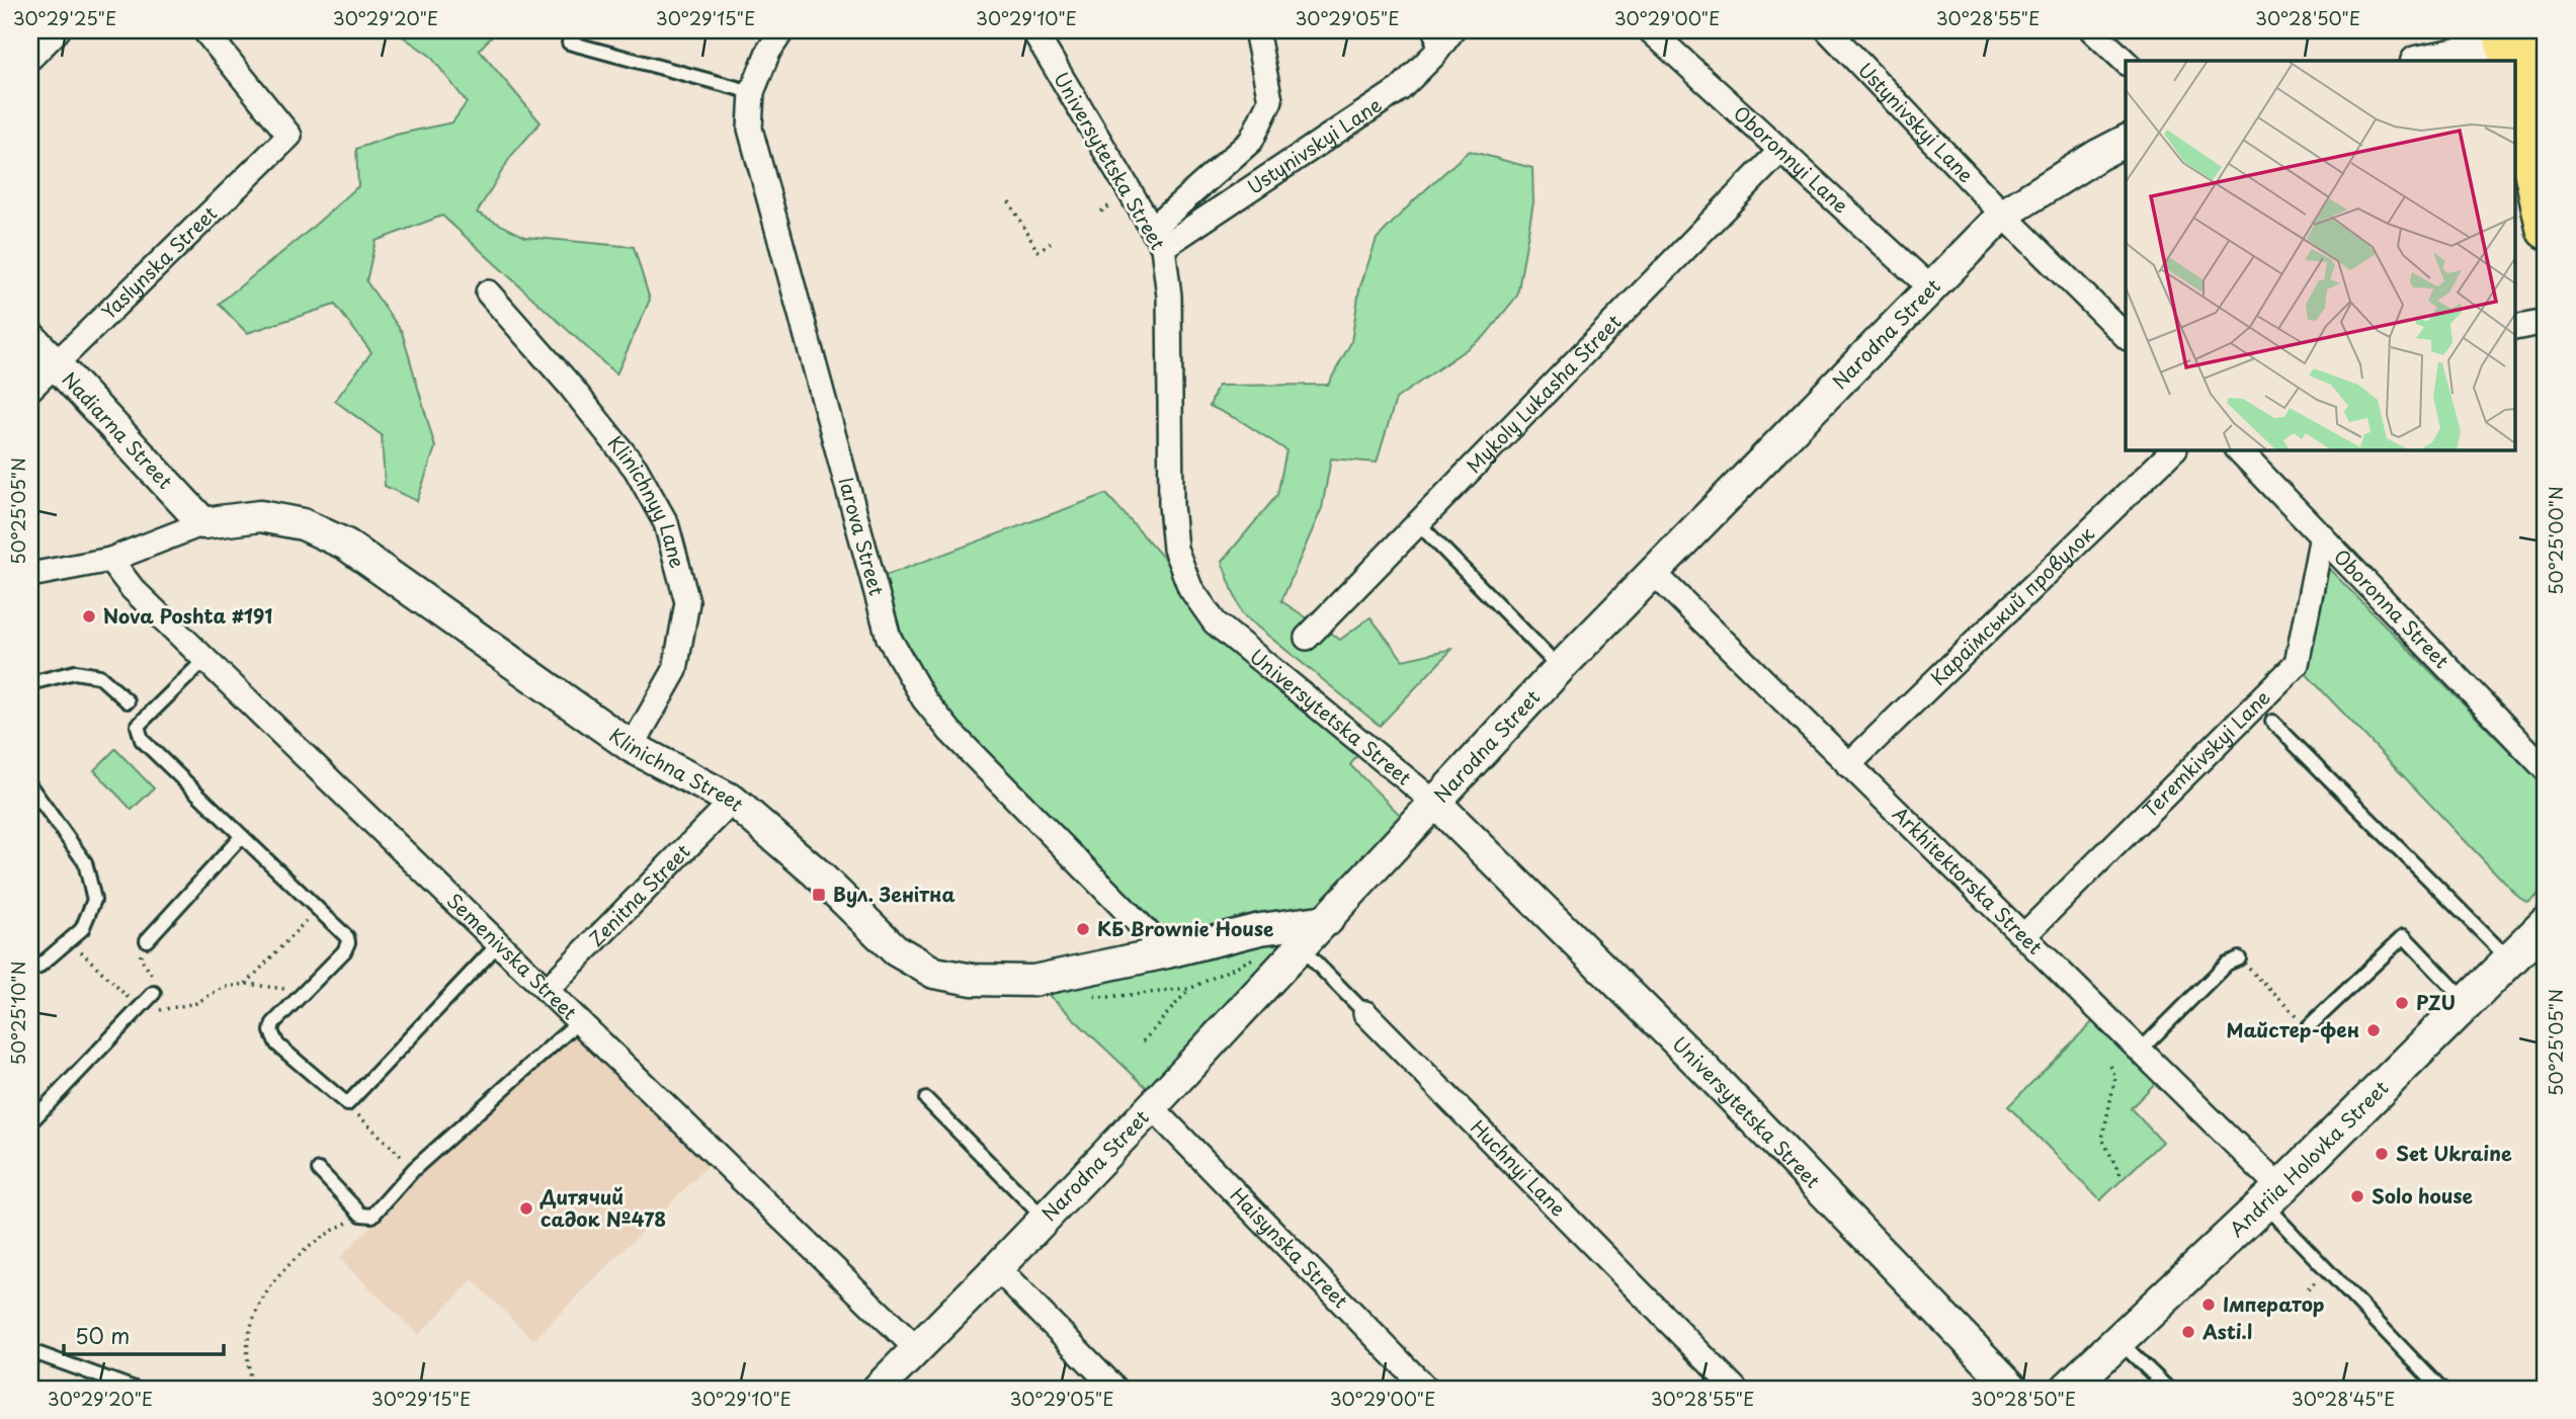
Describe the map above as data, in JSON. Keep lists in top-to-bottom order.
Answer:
{
  "streets": {
    "main road": ["Andriia Holovka Street"],
    "street": [
      "Ustynivskyi Lane",
      "Oboronnyi Lane",
      "Universytetska Street",
      "Yaslynska Street",
      "Narodna Street",
      "Mykoly Lukasha Street",
      "Nadiarna Street",
      "Klinichnyy Lane",
      "Iarova Street",
      "Караїмський провулок",
      "Oboronna Street",
      "Teremkivskyi Lane",
      "Klinichna Street",
      "Arkhitektorska Street",
      "Zenitna Street",
      "Semenivska Street",
      "Huchnyi Lane",
      "Haisynska Street"
    ]
  },
  "crossings": [
    ["Ustynivskyi Lane", "Universytetska Street"],
    ["Ustynivskyi Lane", "Narodna Street"],
    ["Oboronnyi Lane", "Narodna Street"],
    ["Oboronnyi Lane", "Mykoly Lukasha Street"],
    ["Universytetska Street", "Narodna Street"],
    ["Yaslynska Street", "Nadiarna Street"],
    ["Narodna Street", "Klinichna Street"],
    ["Narodna Street", "Arkhitektorska Street"],
    ["Narodna Street", "Semenivska Street"],
    ["Narodna Street", "Huchnyi Lane"],
    ["Narodna Street", "Haisynska Street"],
    ["Nadiarna Street", "Klinichna Street"],
    ["Klinichnyy Lane", "Klinichna Street"],
    ["Iarova Street", "Klinichna Street"],
    ["Караїмський провулок", "Arkhitektorska Street"],
    ["Oboronna Street", "Teremkivskyi Lane"],
    ["Teremkivskyi Lane", "Arkhitektorska Street"],
    ["Klinichna Street", "Zenitna Street"],
    ["Klinichna Street", "Semenivska Street"],
    ["Arkhitektorska Street", "Andriia Holovka Street"],
    ["Zenitna Street", "Semenivska Street"]
  ],
  "places": {
    "other": [
      "Nova Poshta #191",
      "КБ Brownie House",
      "PZU",
      "Майстер-фен",
      "Set Ukraine",
      "Solo house",
      "Дитячий садок №478",
      "Імператор",
      "Asti.l"
    ],
    "transit": ["Вул. Зенітна"]
  },
  "scale_bar": "50 m",
  "coordinates": [
    "30°29'25\"E",
    "30°29'20\"E",
    "30°29'15\"E",
    "30°29'10\"E",
    "30°29'05\"E",
    "30°29'00\"E",
    "30°28'55\"E",
    "30°28'50\"E",
    "50°25'05\"N",
    "50°25'00\"N",
    "50°25'10\"N",
    "30°28'45\"E"
  ]
}
